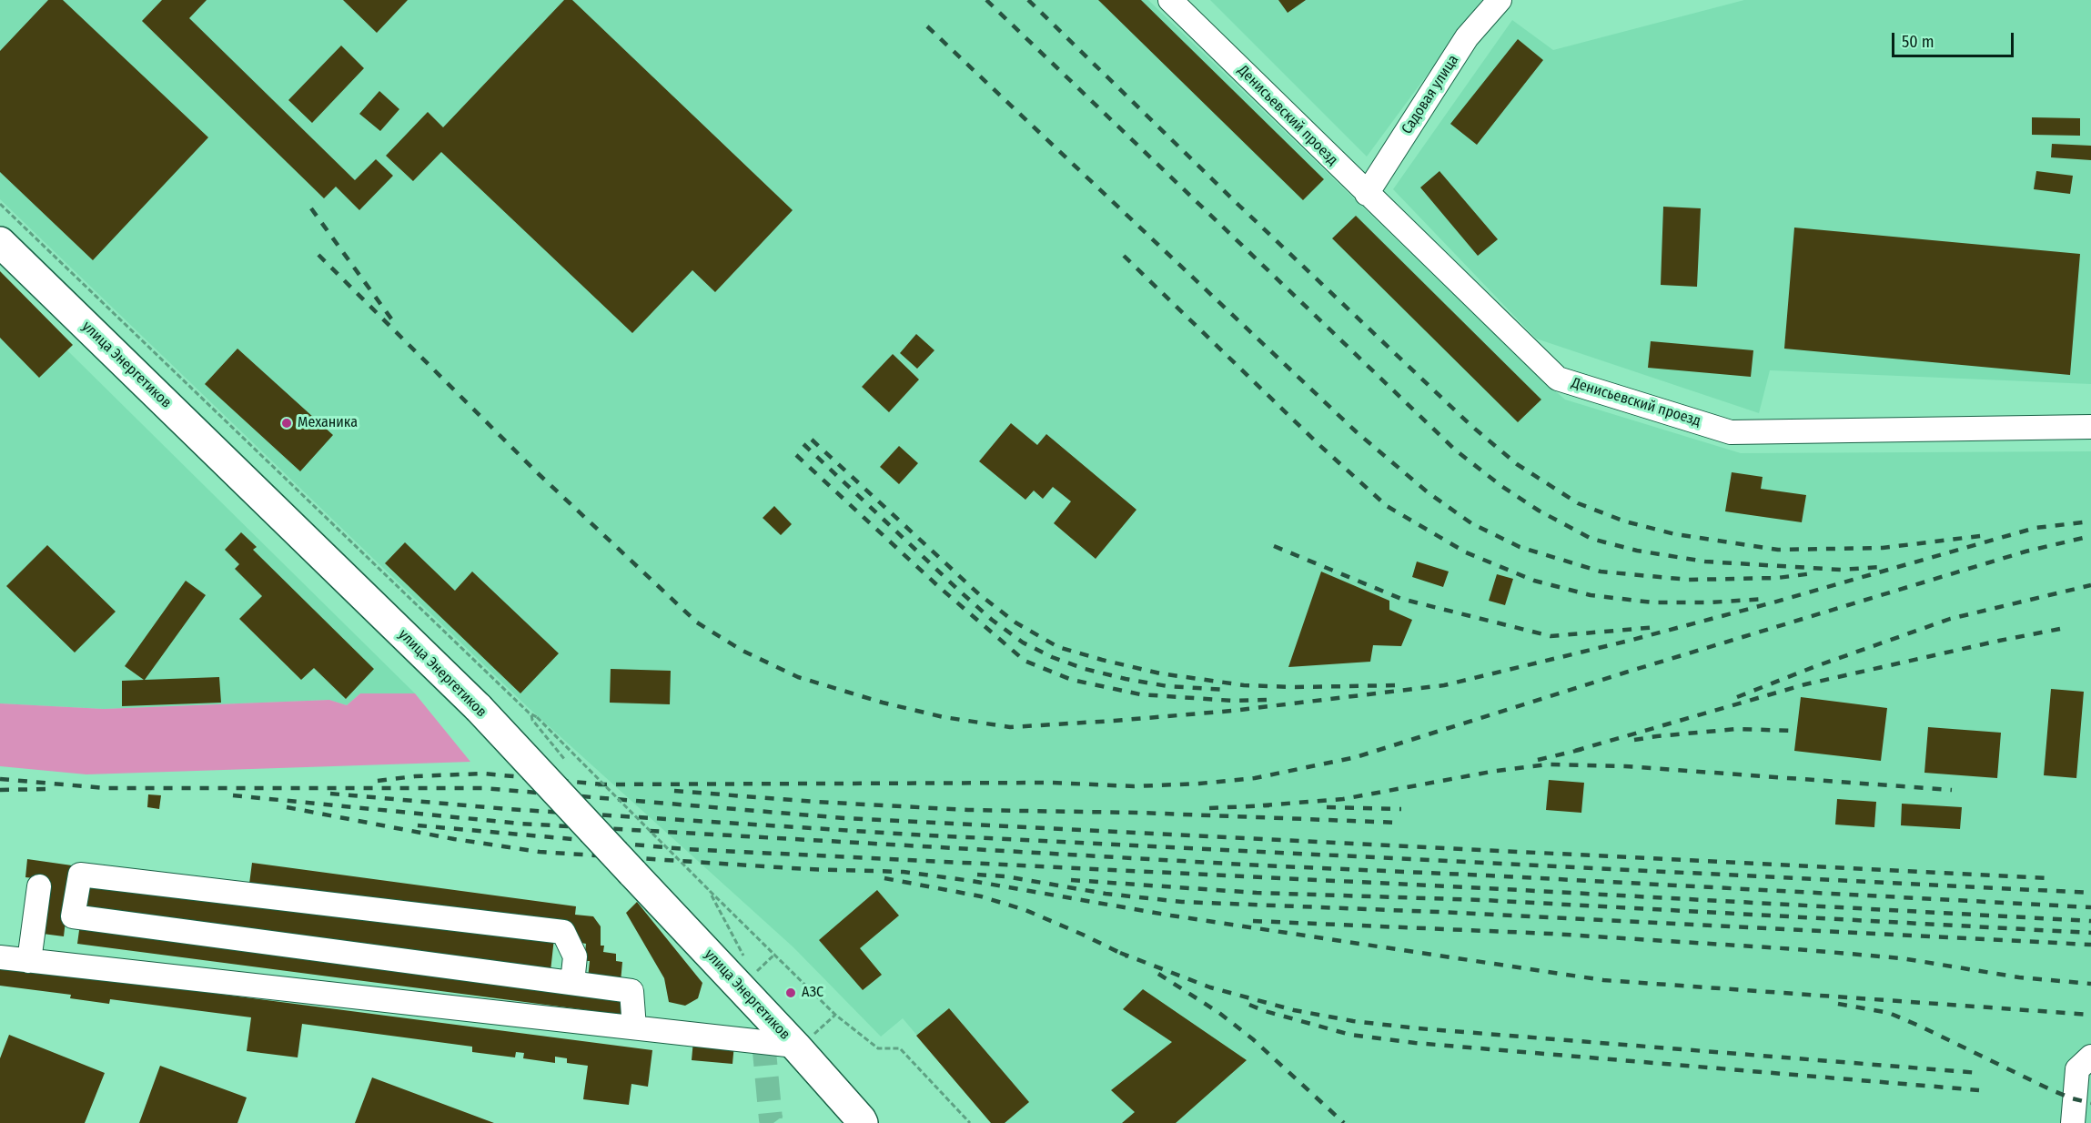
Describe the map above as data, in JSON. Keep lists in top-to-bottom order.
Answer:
{
  "streets": {
    "main road": ["улица Энергетиков"],
    "street": ["Садовая улица", "Денисьевский проезд"]
  },
  "crossings": [
    ["Садовая улица", "Денисьевский проезд"]
  ],
  "places": ["Механика", "АЗС"],
  "scale_bar": "50 m"
}
